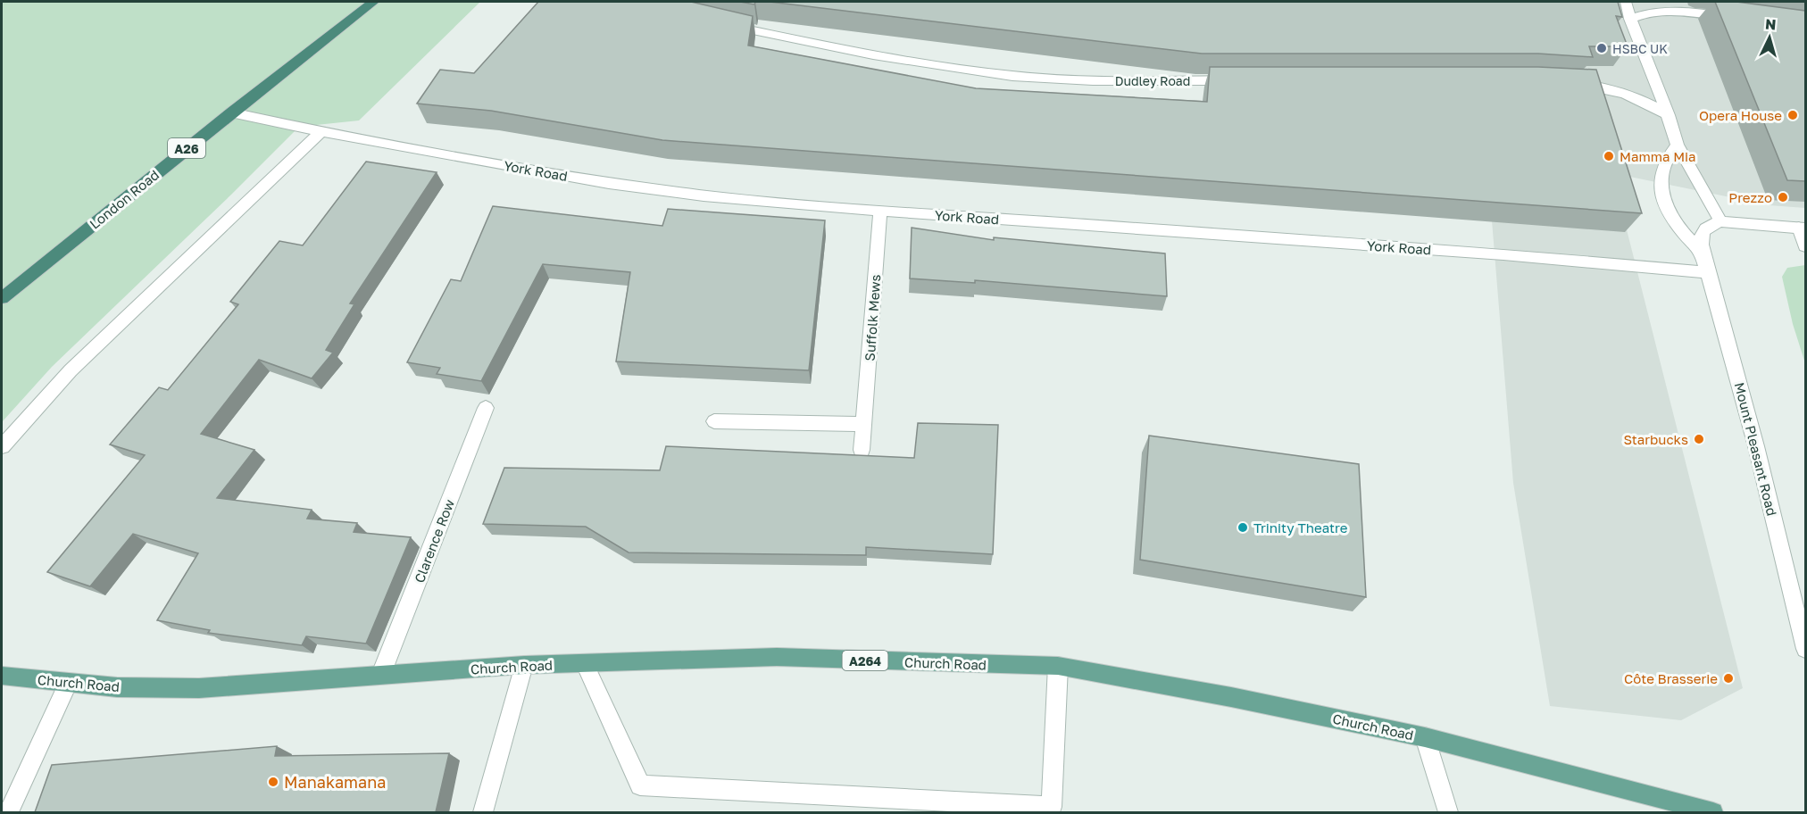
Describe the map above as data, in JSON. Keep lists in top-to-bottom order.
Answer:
{
  "streets": {
    "highway": ["A26", "London Road"],
    "main road": ["A264", "Church Road"],
    "street": [
      "Dudley Road",
      "York Road",
      "Suffolk Mews",
      "Mount Pleasant Road",
      "Clarence Row"
    ]
  },
  "crossings": [
    ["York Road", "London Road"],
    ["York Road", "Suffolk Mews"],
    ["York Road", "Mount Pleasant Road"],
    ["Clarence Row", "Church Road"]
  ],
  "places": [
    "HSBC UK",
    "Opera House",
    "Mamma Mia",
    "Prezzo",
    "Starbucks",
    "Trinity Theatre",
    "Côte Brasserie",
    "Manakamana"
  ],
  "north": "top"
}
